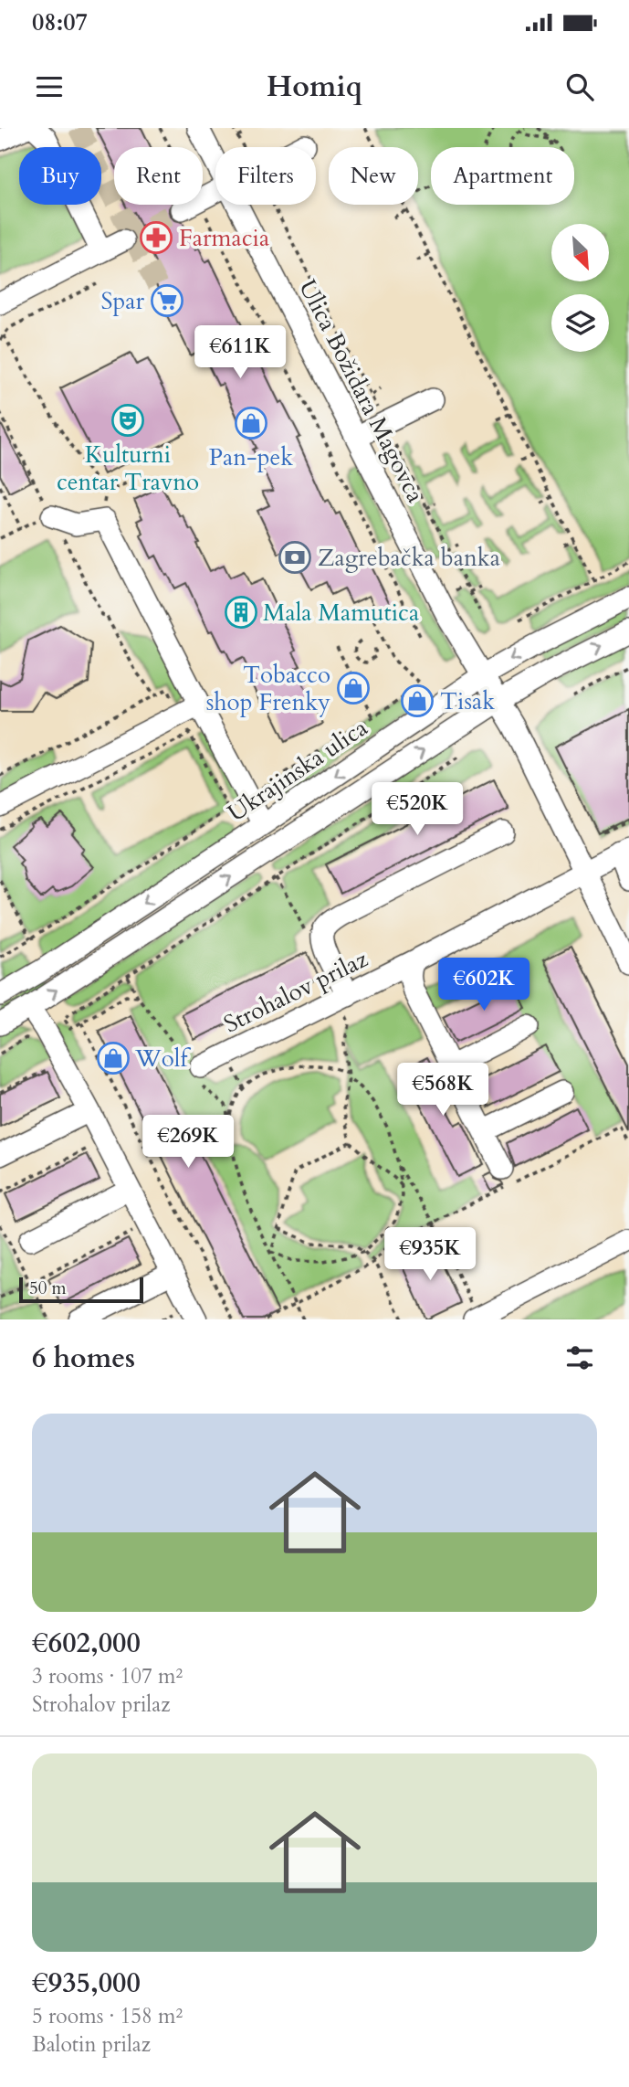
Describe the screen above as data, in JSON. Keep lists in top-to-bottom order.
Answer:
{
  "streets": {
    "street": ["Ulica Božidara Magovca", "Ukrajinska ulica", "Strohalov prilaz"]
  },
  "crossings": [
    ["Ulica Božidara Magovca", "Ukrajinska ulica"],
    ["Ulica Božidara Magovca", "Strohalov prilaz"]
  ],
  "places": {
    "pharmacy": ["Farmacia"],
    "supermarket": ["Spar"],
    "theatre": ["Kulturni centar Travno"],
    "shop": [
      "Pan-pek",
      "Tobacco shop Frenky",
      "Tisak",
      "Wolf"
    ],
    "bank": ["Zagrebačka banka"],
    "building": ["Mala Mamutica"]
  },
  "scale_bar": "50 m",
  "north": "bottom right",
  "page": {
    "status": "08:07",
    "header": "Homiq",
    "chip": [
      "Buy",
      "Rent",
      "Filters",
      "New",
      "Apartment"
    ],
    "price": [
      "€611K",
      "€520K",
      "€602K",
      "€568K",
      "€269K",
      "€935K"
    ],
    "scale": "50 m",
    "heading": "6 homes",
    "list": [
      {
        "name": "€602,000",
        "note": "3 rooms · 107 m² · Strohalov prilaz"
      },
      {
        "name": "€935,000",
        "note": "5 rooms · 158 m² · Balotin prilaz"
      }
    ]
  }
}
